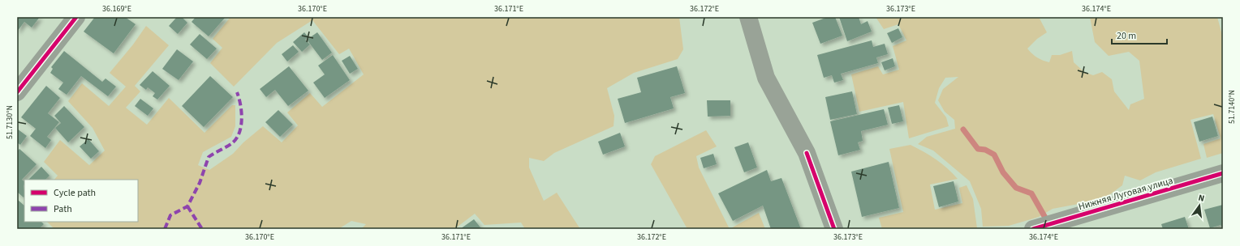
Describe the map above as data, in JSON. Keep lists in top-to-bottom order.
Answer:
{
  "streets": {
    "street": ["Нижняя Луговая улица"]
  },
  "legend": ["Cycle path", "Path"],
  "scale_bar": "20 m",
  "north": "top",
  "coordinates": [
    "36.169°E",
    "36.170°E",
    "36.171°E",
    "36.172°E",
    "36.173°E",
    "36.174°E",
    "51.7140°N",
    "51.7130°N"
  ]
}
